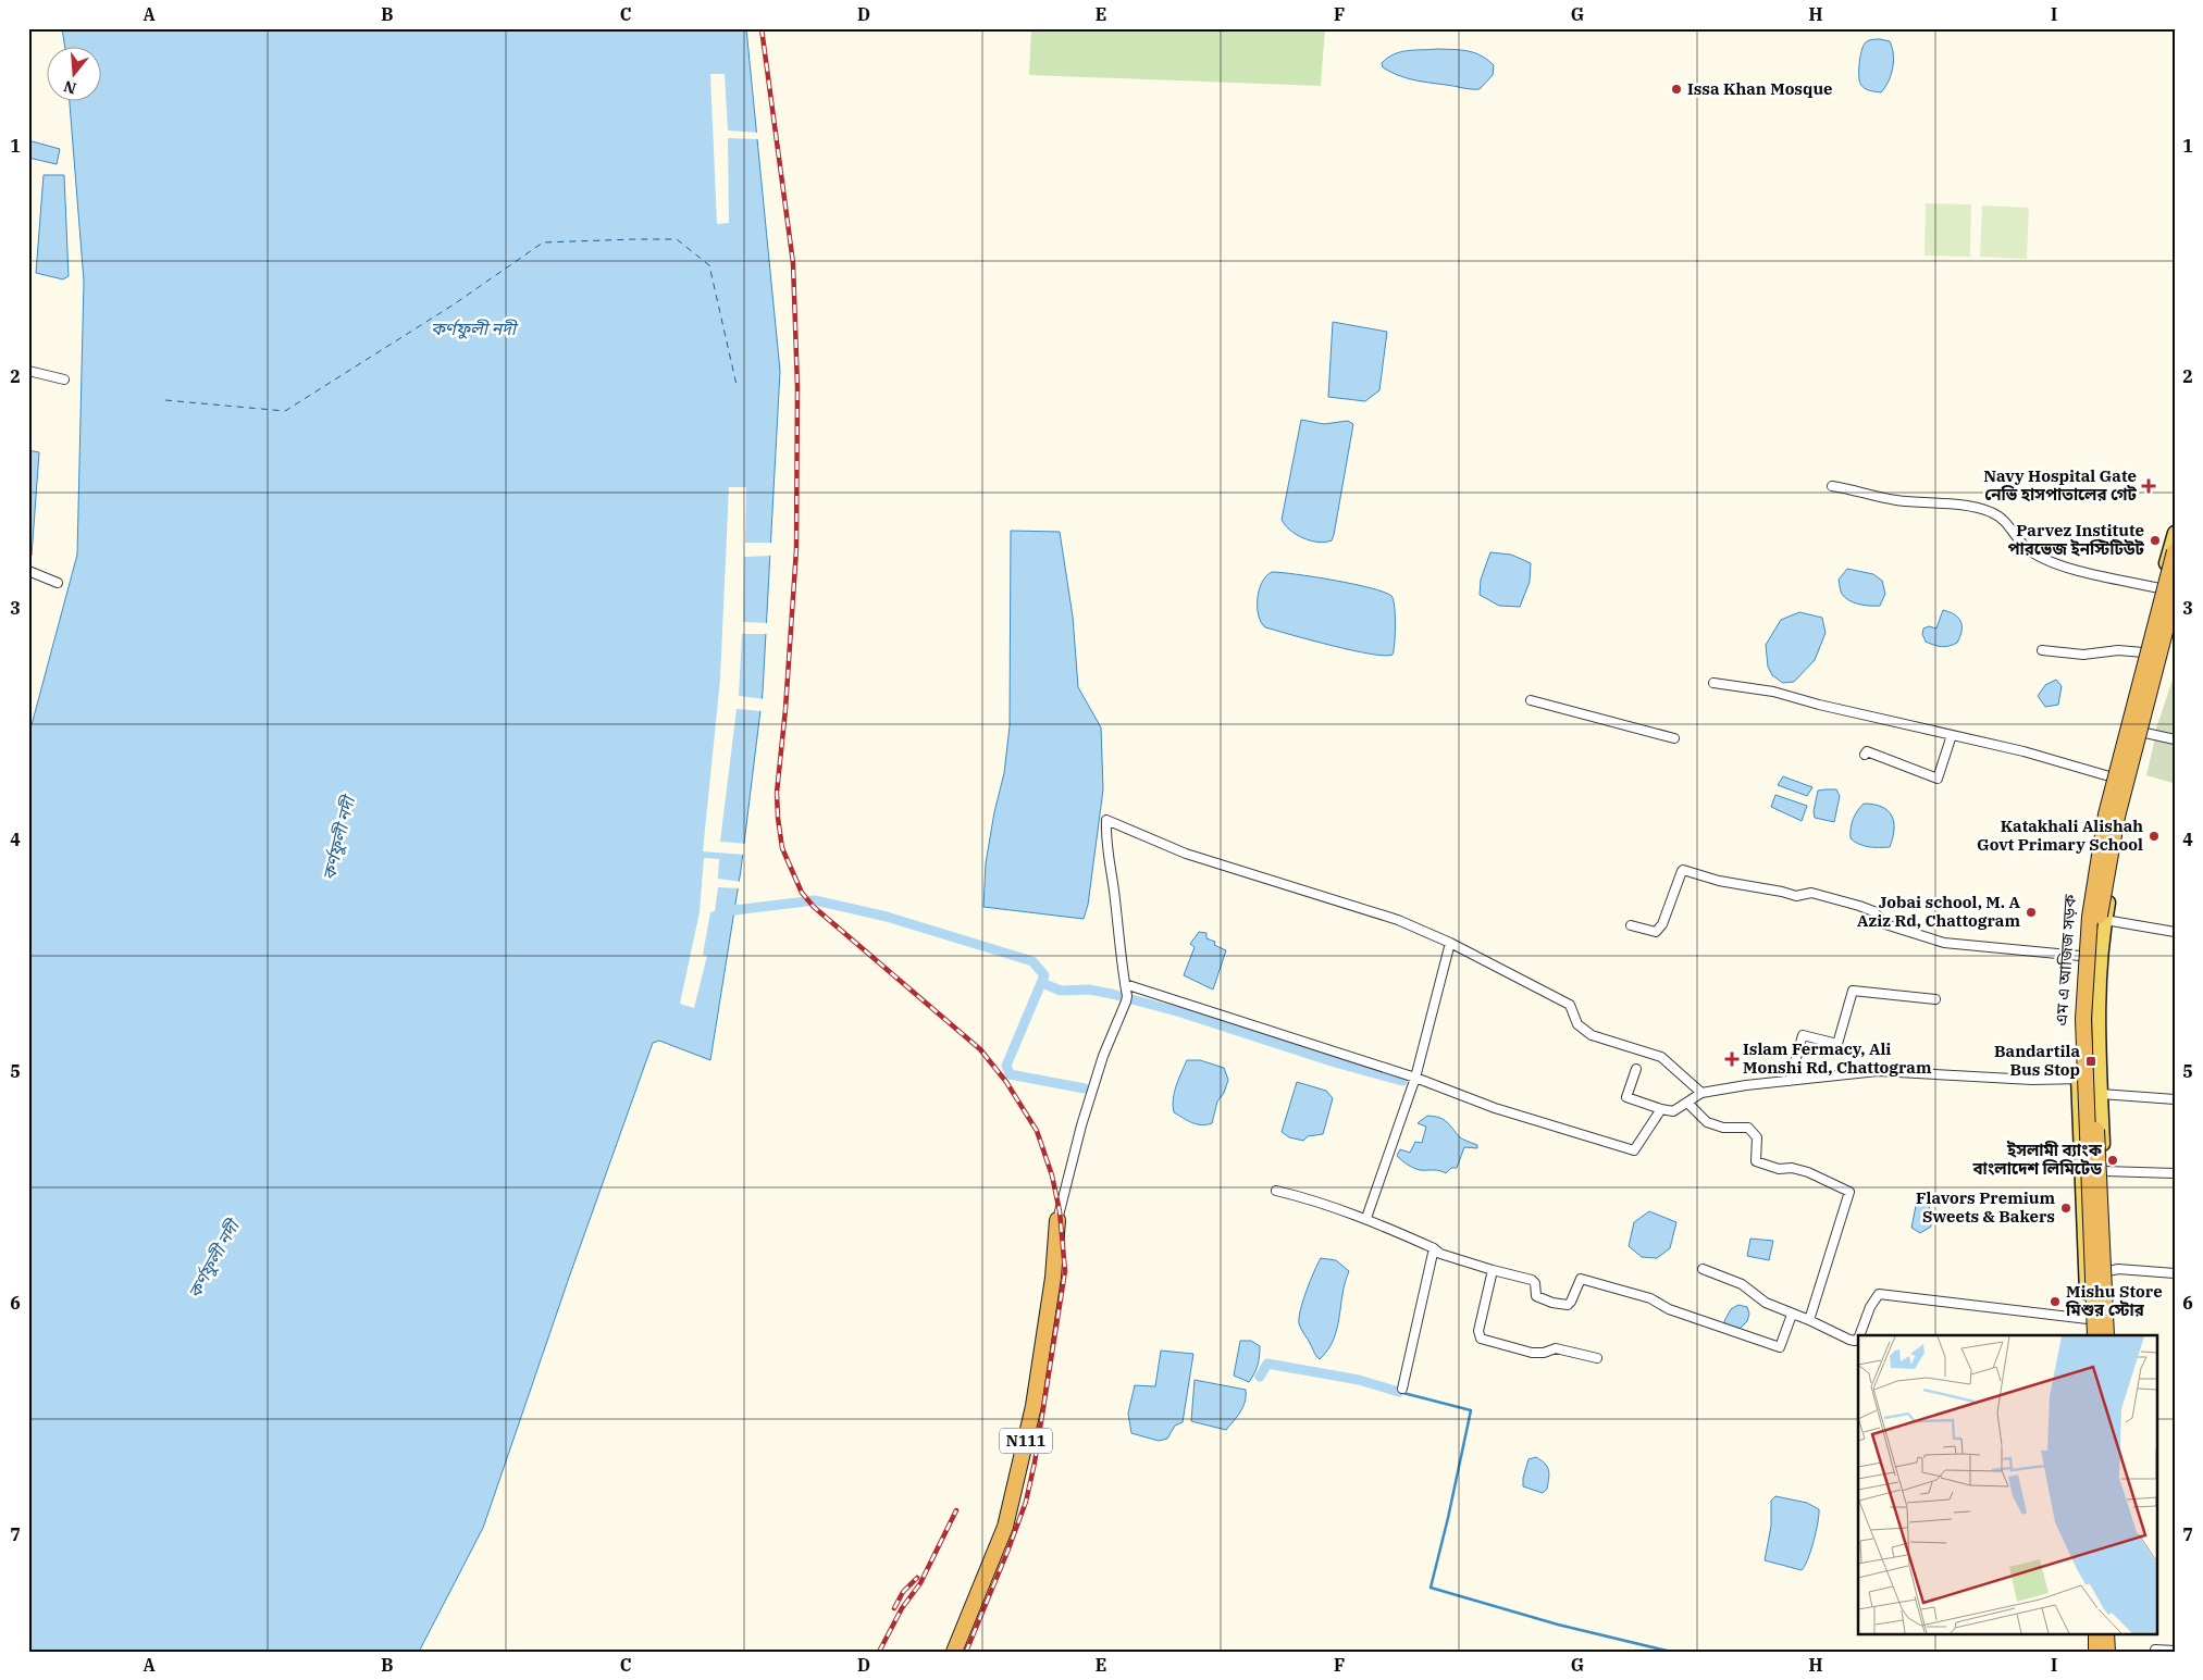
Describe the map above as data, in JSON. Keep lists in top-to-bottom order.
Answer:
{
  "streets": {
    "highway": ["N111"],
    "main road": ["এম এ আজিজ সড়ক"]
  },
  "water": ["কর্ণফুলী নদী"],
  "places": {
    "other": [
      "Issa Khan Mosque",
      "Parvez Institute পারভেজ ইনস্টিটিউট",
      "Katakhali Alishah Govt Primary School",
      "Jobai school, M. A Aziz Rd, Chattogram",
      "ইসলামী ব্যাংক বাংলাদেশ লিমিটেড",
      "Flavors Premium Sweets & Bakers",
      "Mishu Store মিশুর স্টোর"
    ],
    "health": ["Navy Hospital Gate নেভি হাসপাতালের গেট", "Islam Fermacy, Ali Monshi Rd, Chattogram"],
    "transit": ["Bandartila Bus Stop"]
  },
  "north": "bottom",
  "grid": {
    "columns": [
      "A",
      "B",
      "C",
      "D",
      "E",
      "F",
      "G",
      "H",
      "I"
    ],
    "rows": [
      "1",
      "2",
      "3",
      "4",
      "5",
      "6",
      "7"
    ]
  }
}
